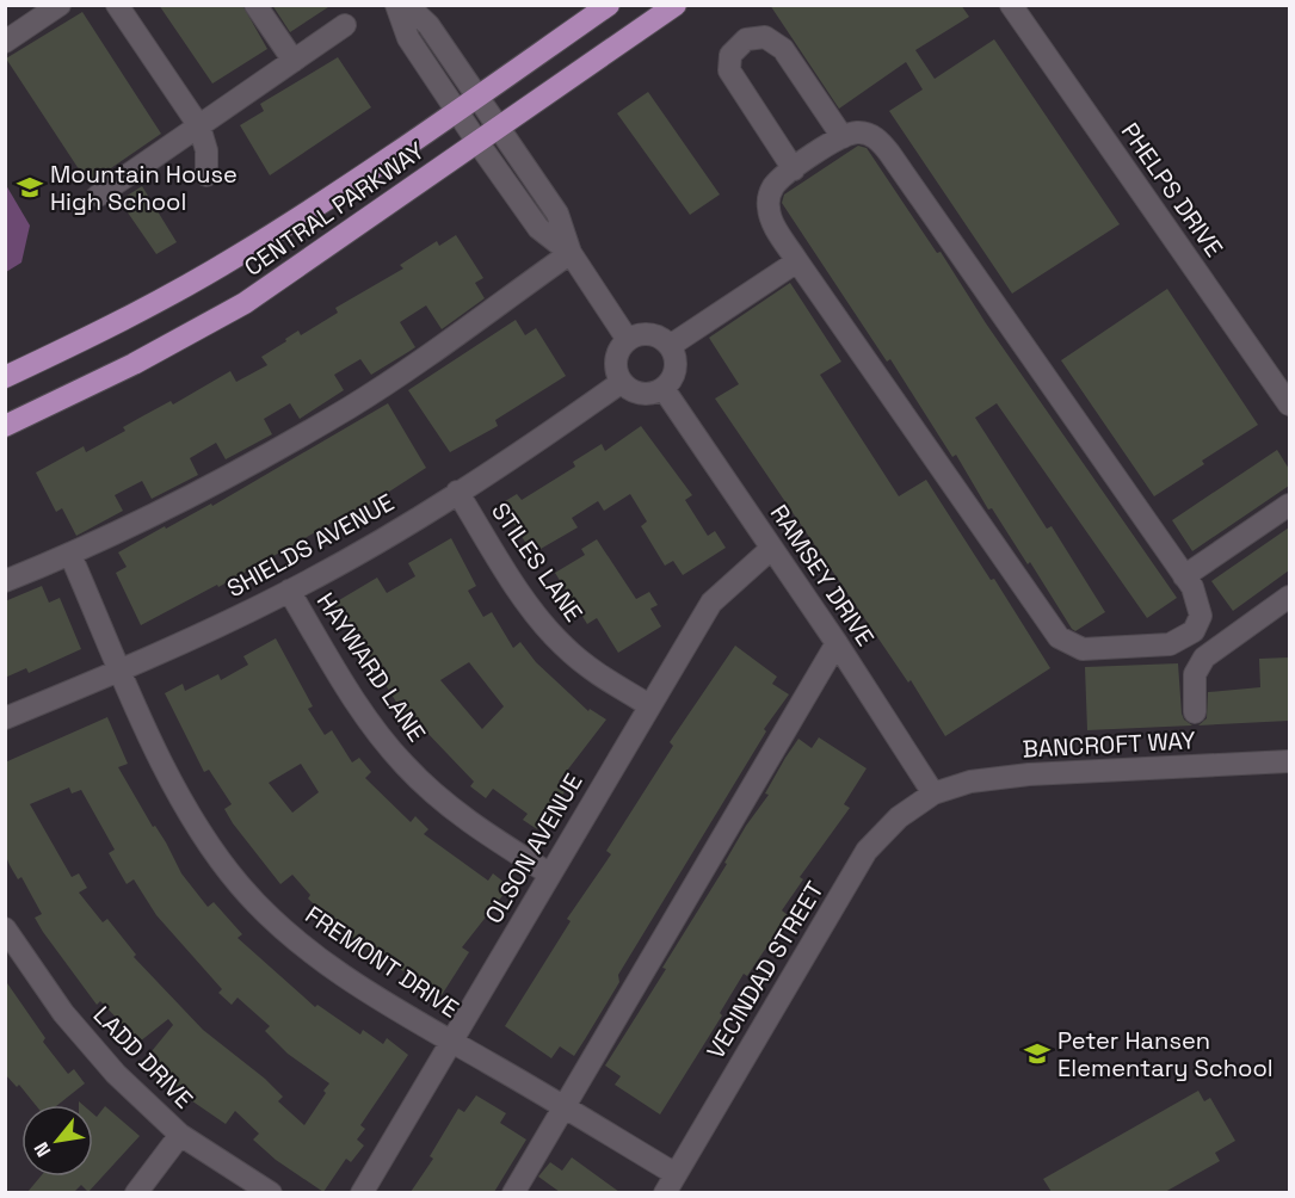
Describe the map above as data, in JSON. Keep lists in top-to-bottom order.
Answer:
{
  "streets": {
    "main road": ["CENTRAL PARKWAY"],
    "street": [
      "PHELPS DRIVE",
      "SHIELDS AVENUE",
      "STILES LANE",
      "RAMSEY DRIVE",
      "HAYWARD LANE",
      "BANCROFT WAY",
      "OLSON AVENUE",
      "FREMONT DRIVE",
      "VECINDAD STREET",
      "LADD DRIVE"
    ]
  },
  "crossings": [
    ["SHIELDS AVENUE", "STILES LANE"],
    ["SHIELDS AVENUE", "RAMSEY DRIVE"],
    ["SHIELDS AVENUE", "HAYWARD LANE"],
    ["SHIELDS AVENUE", "FREMONT DRIVE"],
    ["STILES LANE", "OLSON AVENUE"],
    ["RAMSEY DRIVE", "BANCROFT WAY"],
    ["RAMSEY DRIVE", "OLSON AVENUE"],
    ["RAMSEY DRIVE", "VECINDAD STREET"],
    ["HAYWARD LANE", "OLSON AVENUE"],
    ["BANCROFT WAY", "VECINDAD STREET"],
    ["OLSON AVENUE", "FREMONT DRIVE"],
    ["FREMONT DRIVE", "VECINDAD STREET"]
  ],
  "places": {
    "school or university": ["Mountain House High School", "Peter Hansen Elementary School"]
  },
  "north": "bottom left"
}
